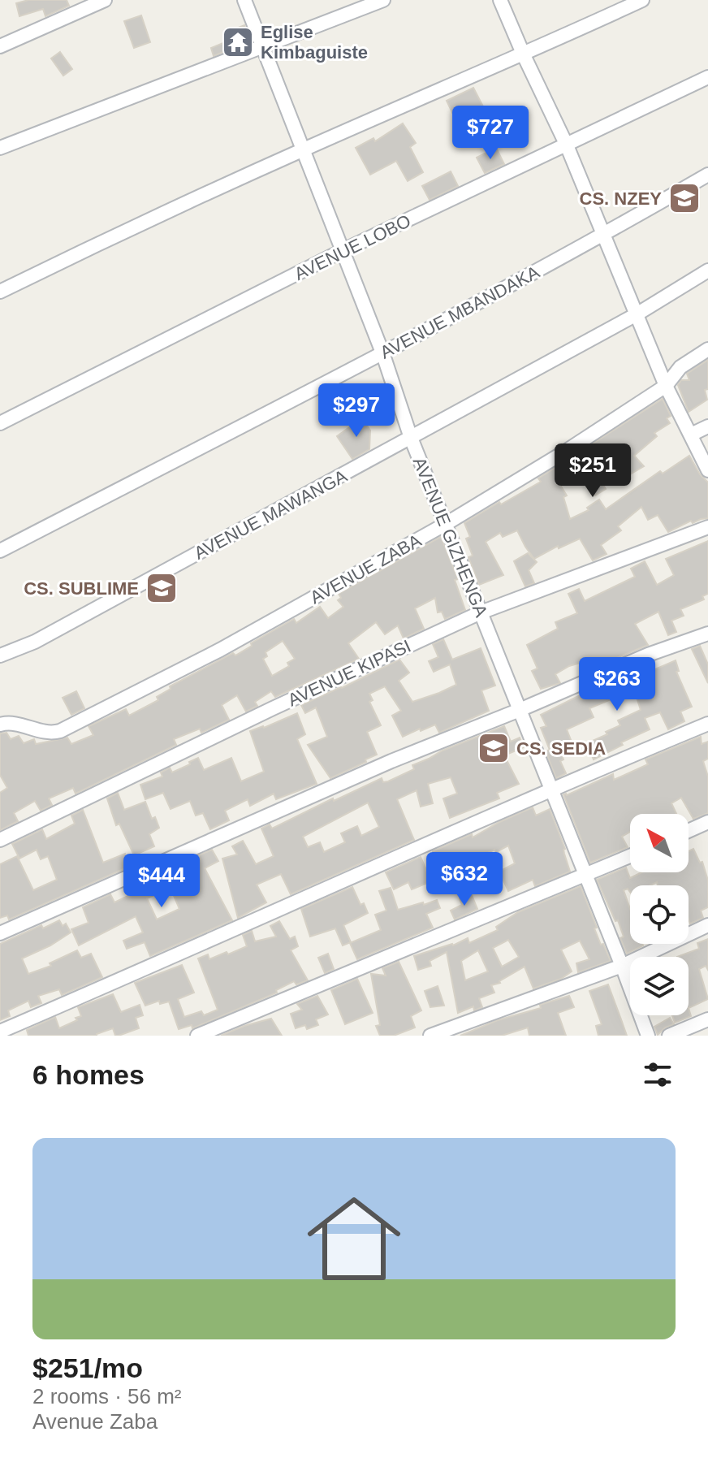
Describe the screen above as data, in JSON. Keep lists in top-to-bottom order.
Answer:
{
  "streets": {
    "street": [
      "AVENUE LOBO",
      "AVENUE MBANDAKA",
      "AVENUE MAWANGA",
      "AVENUE GIZHENGA",
      "AVENUE ZABA",
      "AVENUE KIPASI"
    ]
  },
  "crossings": [
    ["AVENUE LOBO", "AVENUE GIZHENGA"],
    ["AVENUE MBANDAKA", "AVENUE GIZHENGA"],
    ["AVENUE MAWANGA", "AVENUE GIZHENGA"],
    ["AVENUE GIZHENGA", "AVENUE ZABA"],
    ["AVENUE GIZHENGA", "AVENUE KIPASI"]
  ],
  "places": {
    "temple": ["Eglise Kimbaguiste"],
    "school or university": ["CS. NZEY", "CS. SUBLIME", "CS. SEDIA"]
  },
  "north": "top left",
  "page": {
    "price": [
      "$727",
      "$297",
      "$251",
      "$263",
      "$632",
      "$444"
    ],
    "heading": "6 homes",
    "list": [
      {
        "name": "$251/mo",
        "note": "2 rooms · 56 m² · Avenue Zaba"
      }
    ]
  }
}
